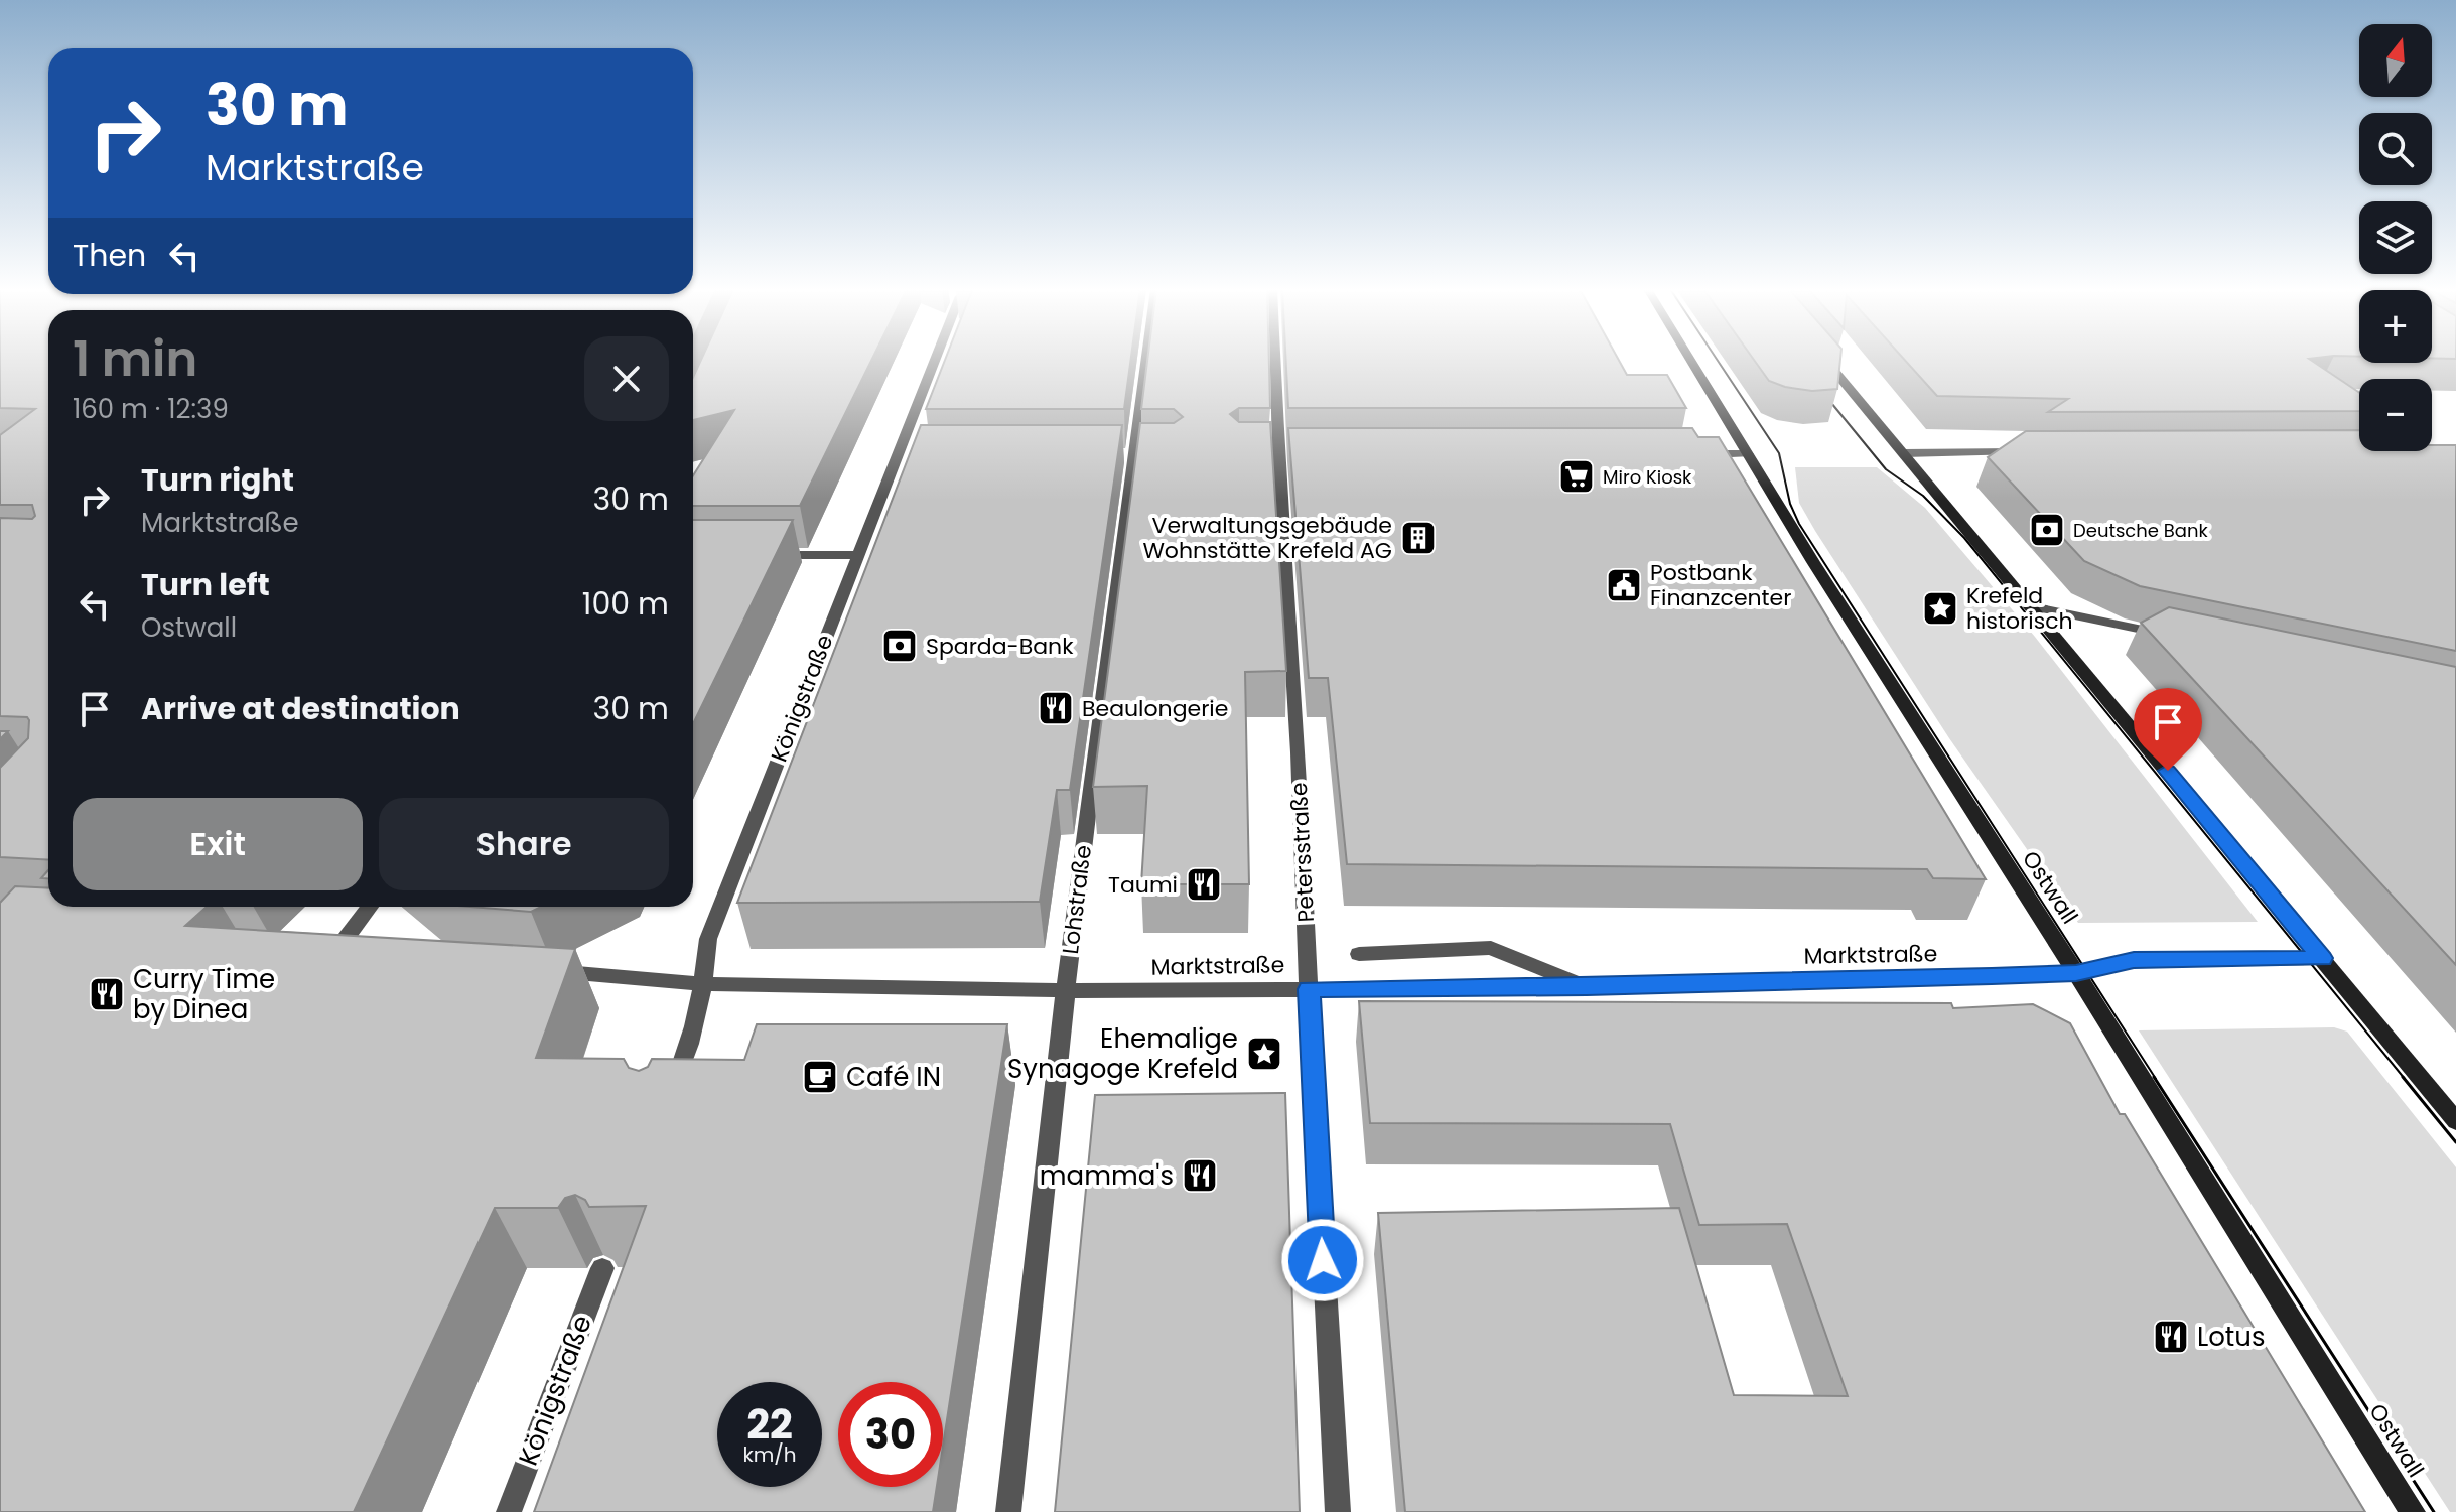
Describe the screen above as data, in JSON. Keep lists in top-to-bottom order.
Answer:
{
  "streets": {
    "street": [
      "Königstraße",
      "Petersstraße",
      "Ostwall",
      "Lohstraße",
      "Marktstraße"
    ]
  },
  "crossings": [
    ["Königstraße", "Marktstraße"],
    ["Petersstraße", "Marktstraße"],
    ["Ostwall", "Marktstraße"],
    ["Lohstraße", "Marktstraße"]
  ],
  "places": {
    "supermarket": ["Miro Kiosk"],
    "bank": ["Deutsche Bank", "Sparda-Bank"],
    "building": ["Verwaltungsgebäude Wohnstätte Krefeld AG"],
    "public building": ["Postbank Finanzcenter"],
    "place": ["Krefeld historisch", "Ehemalige Synagoge Krefeld"],
    "restaurant": [
      "Beaulongerie",
      "Taumi",
      "Curry Time by Dinea",
      "mamma's",
      "Lotus"
    ],
    "cafe": ["Café IN"]
  },
  "north": "top",
  "page": {
    "map_buttons": ["+", "−"],
    "turn": ["30 m", "Marktstraße"],
    "then": "Then",
    "heading": ["1 min", "160 m · 12:39"],
    "list": [
      {
        "name": "Turn right",
        "note": "Marktstraße",
        "value": "30 m"
      },
      {
        "name": "Turn left",
        "note": "Ostwall",
        "value": "100 m"
      },
      {
        "name": "Arrive at destination",
        "value": "30 m"
      }
    ],
    "buttons": ["Exit", "Share"],
    "speed": "22 km/h",
    "limit": "30"
  }
}
